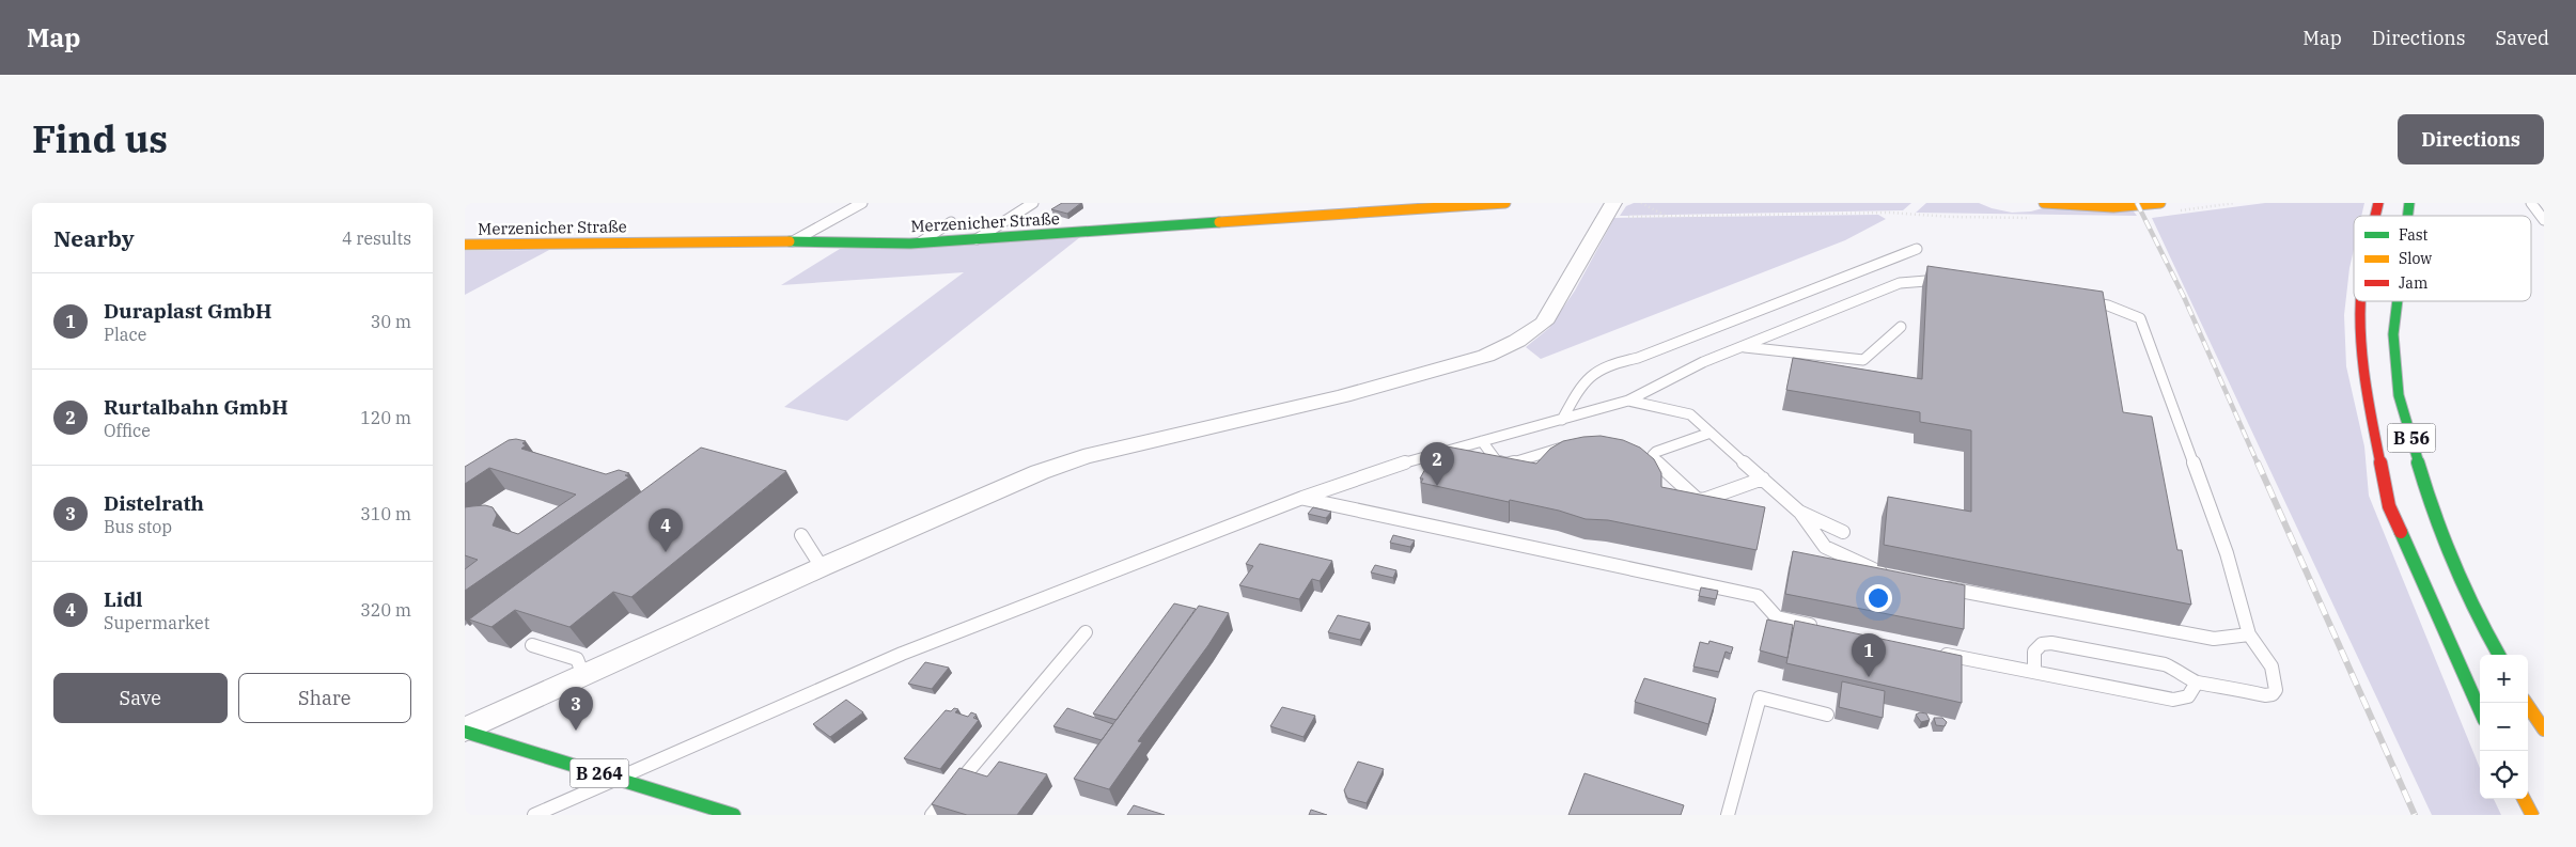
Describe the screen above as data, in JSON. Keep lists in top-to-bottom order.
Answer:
{
  "streets": {
    "main road": ["Merzenicher Straße", "B 56", "B 264"]
  },
  "legend": ["Fast", "Slow", "Jam"],
  "page": {
    "header": "Map",
    "nav": ["Map", "Directions", "Saved"],
    "title": "Find us",
    "buttons": [
      "Directions",
      ["Save", "Share"]
    ],
    "heading": ["Nearby", "4 results"],
    "list": [
      {
        "mark": "1",
        "name": "Duraplast GmbH",
        "note": "Place",
        "value": "30 m"
      },
      {
        "mark": "2",
        "name": "Rurtalbahn GmbH",
        "note": "Office",
        "value": "120 m"
      },
      {
        "mark": "3",
        "name": "Distelrath",
        "note": "Bus stop",
        "value": "310 m"
      },
      {
        "mark": "4",
        "name": "Lidl",
        "note": "Supermarket",
        "value": "320 m"
      }
    ],
    "pins": [
      "2",
      "4",
      "1",
      "3"
    ],
    "map_buttons": ["+", "−"]
  }
}
